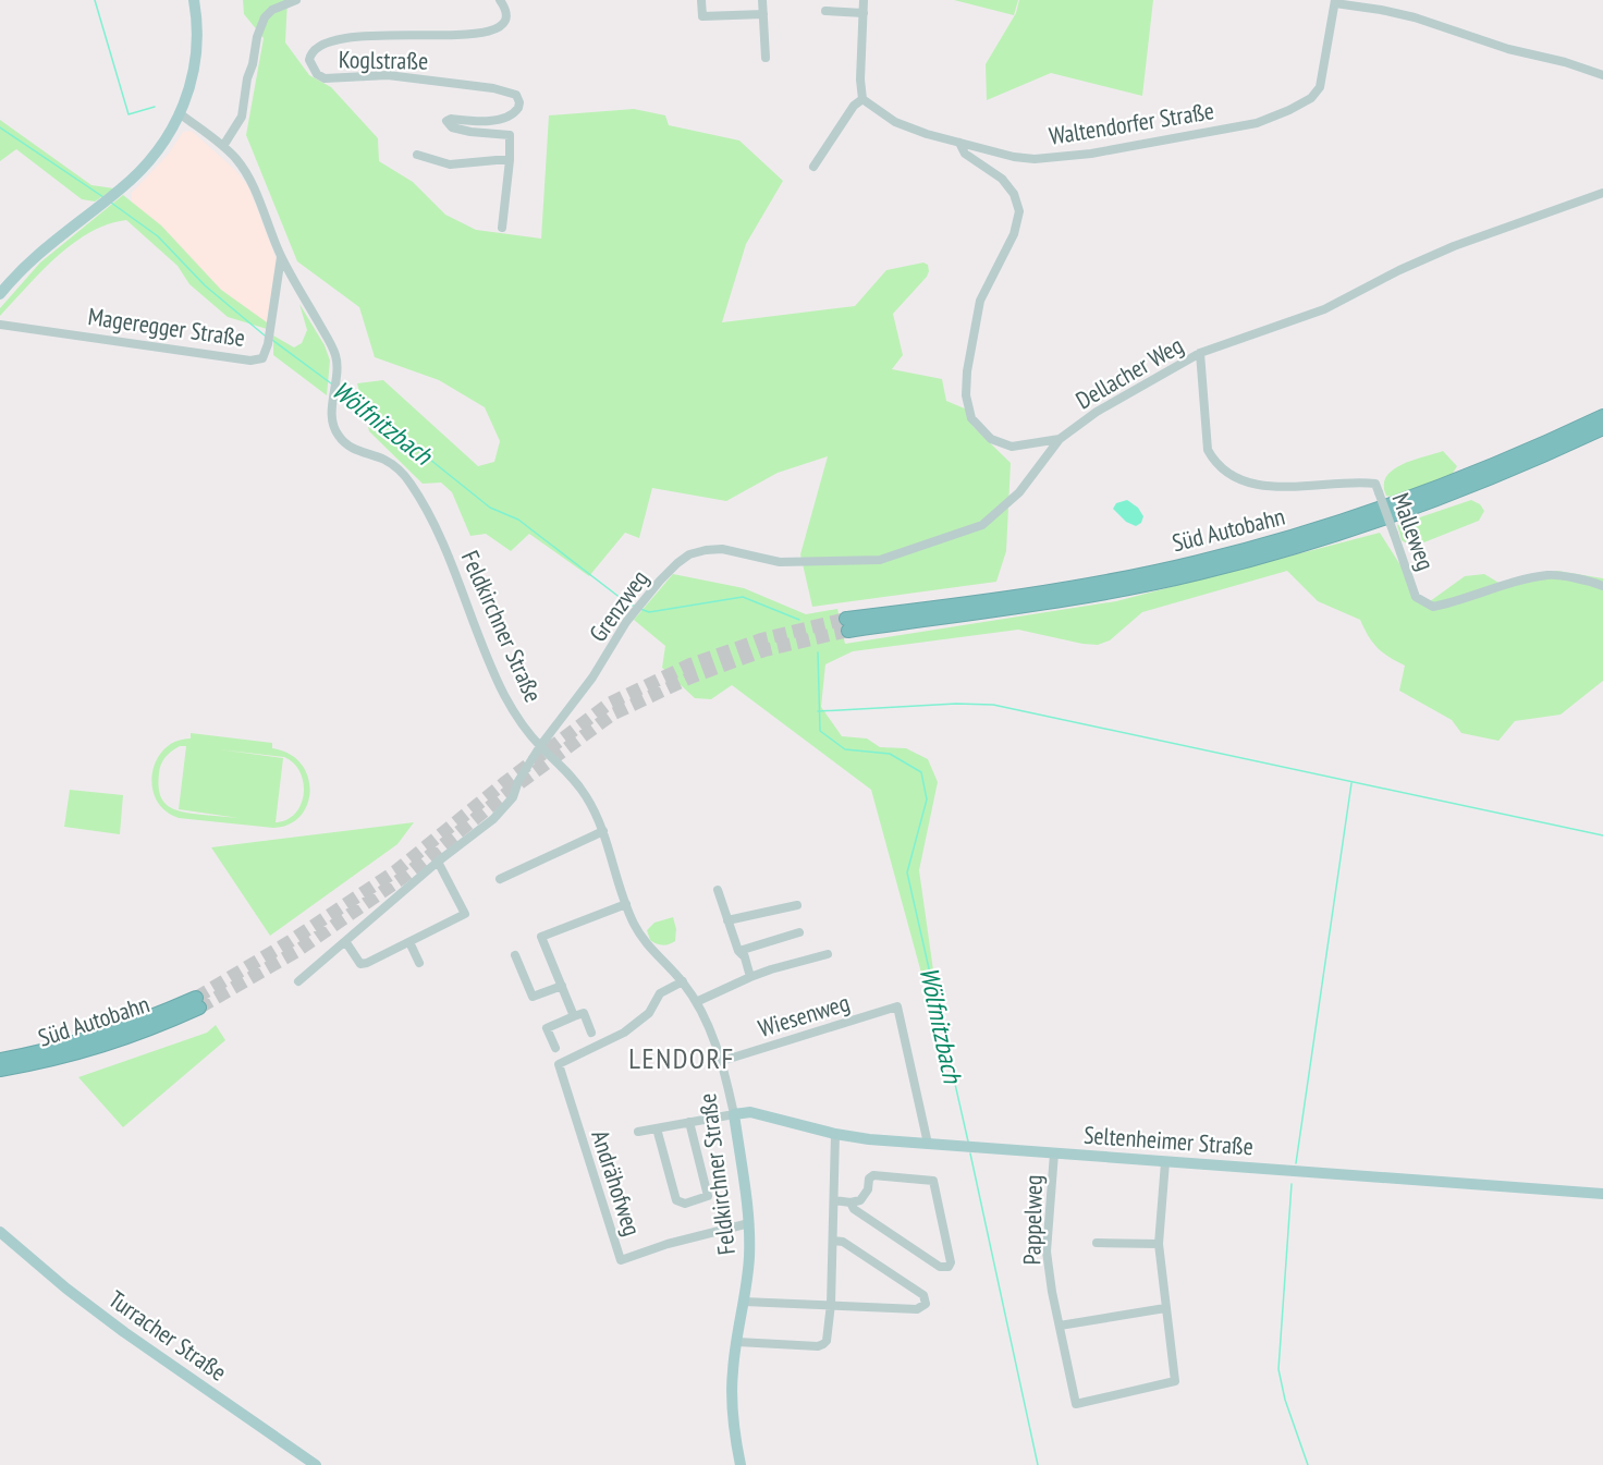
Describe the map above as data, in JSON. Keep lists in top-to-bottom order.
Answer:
{
  "streets": {
    "highway": ["Süd Autobahn"],
    "main road": ["Feldkirchner Straße", "Seltenheimer Straße", "Turracher Straße"],
    "street": [
      "Koglstraße",
      "Waltendorfer Straße",
      "Mageregger Straße",
      "Dellacher Weg",
      "Malleweg",
      "Grenzweg",
      "Wiesenweg",
      "Andrähofweg",
      "Pappelweg"
    ]
  },
  "crossings": [
    ["Waltendorfer Straße", "Dellacher Weg"],
    ["Mageregger Straße", "Feldkirchner Straße"],
    ["Dellacher Weg", "Malleweg"],
    ["Dellacher Weg", "Grenzweg"],
    ["Grenzweg", "Feldkirchner Straße"],
    ["Feldkirchner Straße", "Wiesenweg"],
    ["Feldkirchner Straße", "Seltenheimer Straße"],
    ["Feldkirchner Straße", "Andrähofweg"],
    ["Wiesenweg", "Seltenheimer Straße"],
    ["Seltenheimer Straße", "Pappelweg"]
  ],
  "districts": ["LENDORF"],
  "water": ["Wölfnitzbach"]
}
